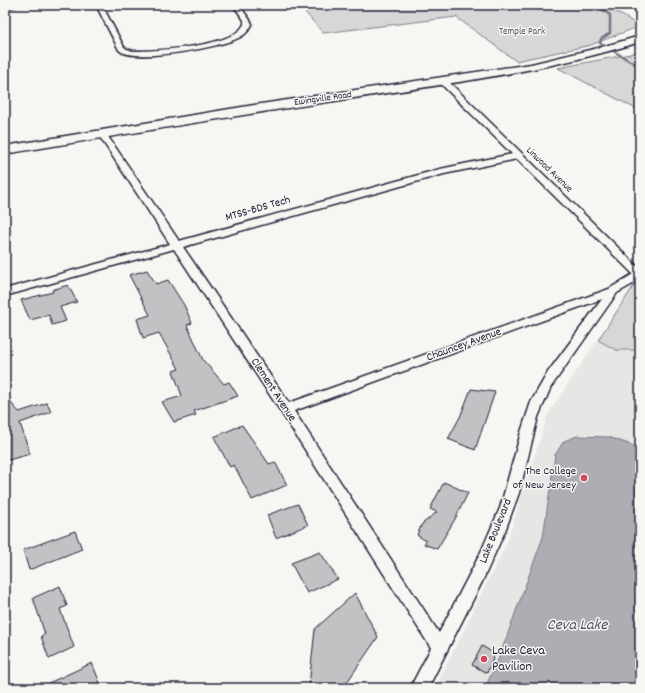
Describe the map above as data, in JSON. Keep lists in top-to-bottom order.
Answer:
{
  "streets": {
    "main road": ["Ewingville Road"],
    "street": [
      "Linwood Avenue",
      "MTSS-BDS Tech",
      "Chauncey Avenue",
      "Clement Avenue",
      "Lake Boulevard"
    ]
  },
  "crossings": [
    ["Ewingville Road", "Linwood Avenue"],
    ["Ewingville Road", "Clement Avenue"],
    ["Linwood Avenue", "MTSS-BDS Tech"],
    ["Linwood Avenue", "Chauncey Avenue"],
    ["MTSS-BDS Tech", "Clement Avenue"],
    ["Chauncey Avenue", "Clement Avenue"],
    ["Chauncey Avenue", "Lake Boulevard"],
    ["Clement Avenue", "Lake Boulevard"]
  ],
  "water": ["Ceva Lake"],
  "parks": ["Temple Park"],
  "places": ["The College of New Jersey", "Lake Ceva Pavilion"]
}
